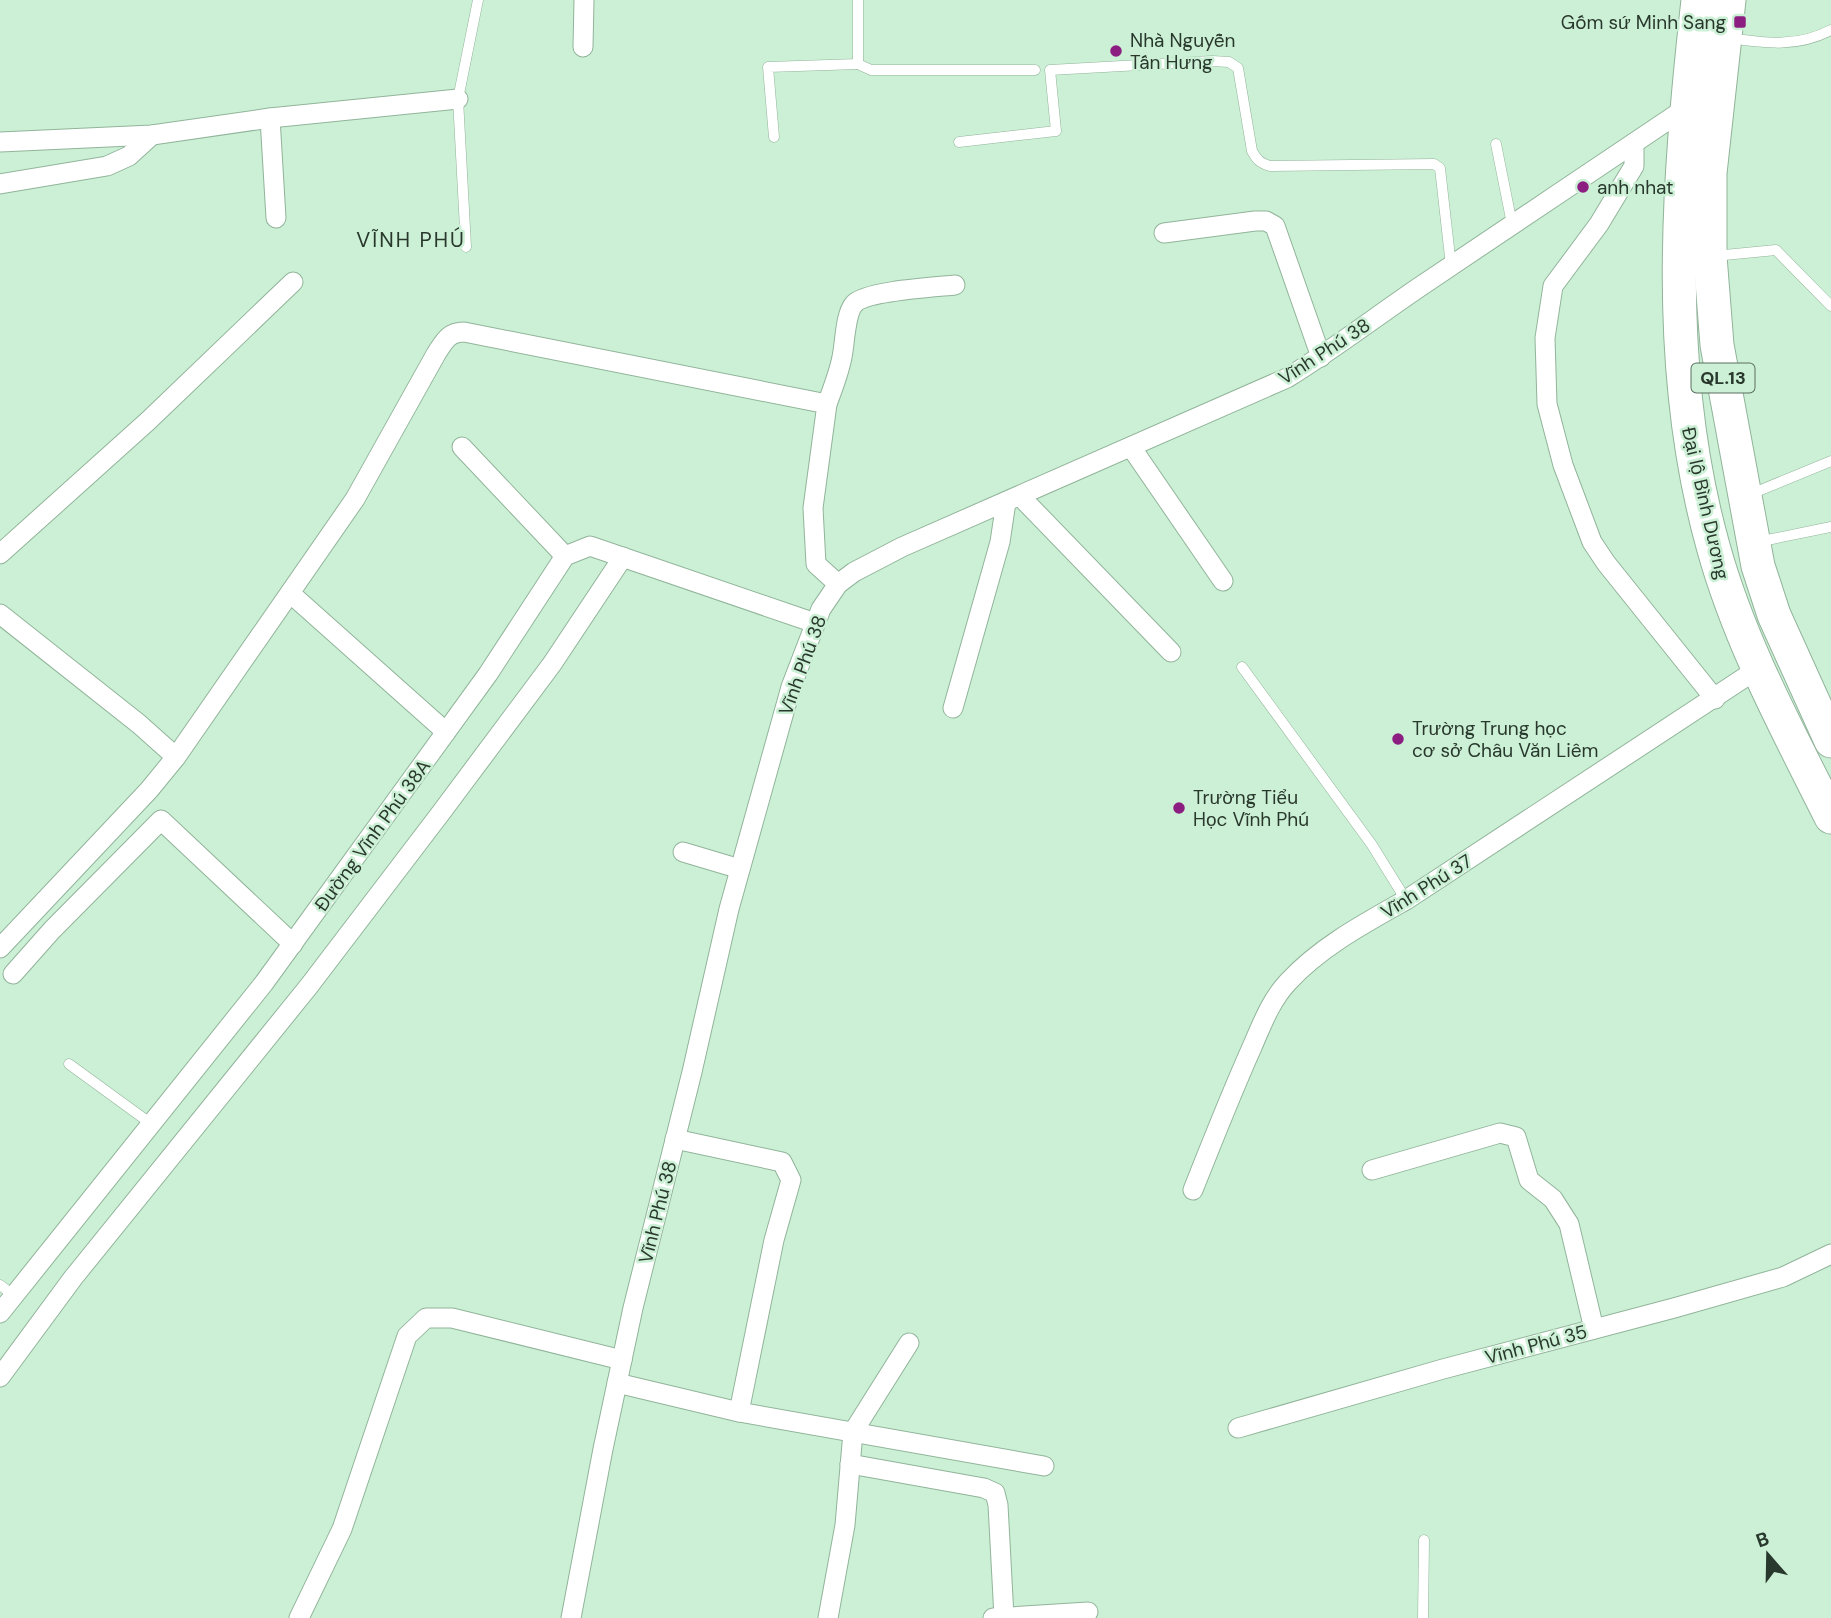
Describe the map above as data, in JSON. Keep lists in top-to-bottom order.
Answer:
{
  "streets": {
    "highway": ["QL.13", "Đại lộ Bình Dương"],
    "street": [
      "Vĩnh Phú 38",
      "Đường Vĩnh Phú 38A",
      "Vĩnh Phú 37",
      "Vĩnh Phú 35"
    ]
  },
  "crossings": [
    ["Vĩnh Phú 38", "Đại lộ Bình Dương"],
    ["Đại lộ Bình Dương", "Vĩnh Phú 37"]
  ],
  "districts": ["VĨNH PHÚ"],
  "places": {
    "transit": ["Gốm sứ Minh Sang"],
    "other": [
      "Nhà Nguyễn Tấn Hưng",
      "anh nhat",
      "Trường Trung học cơ sở Châu Văn Liêm",
      "Trường Tiểu Học Vĩnh Phú"
    ]
  },
  "north": "top"
}
